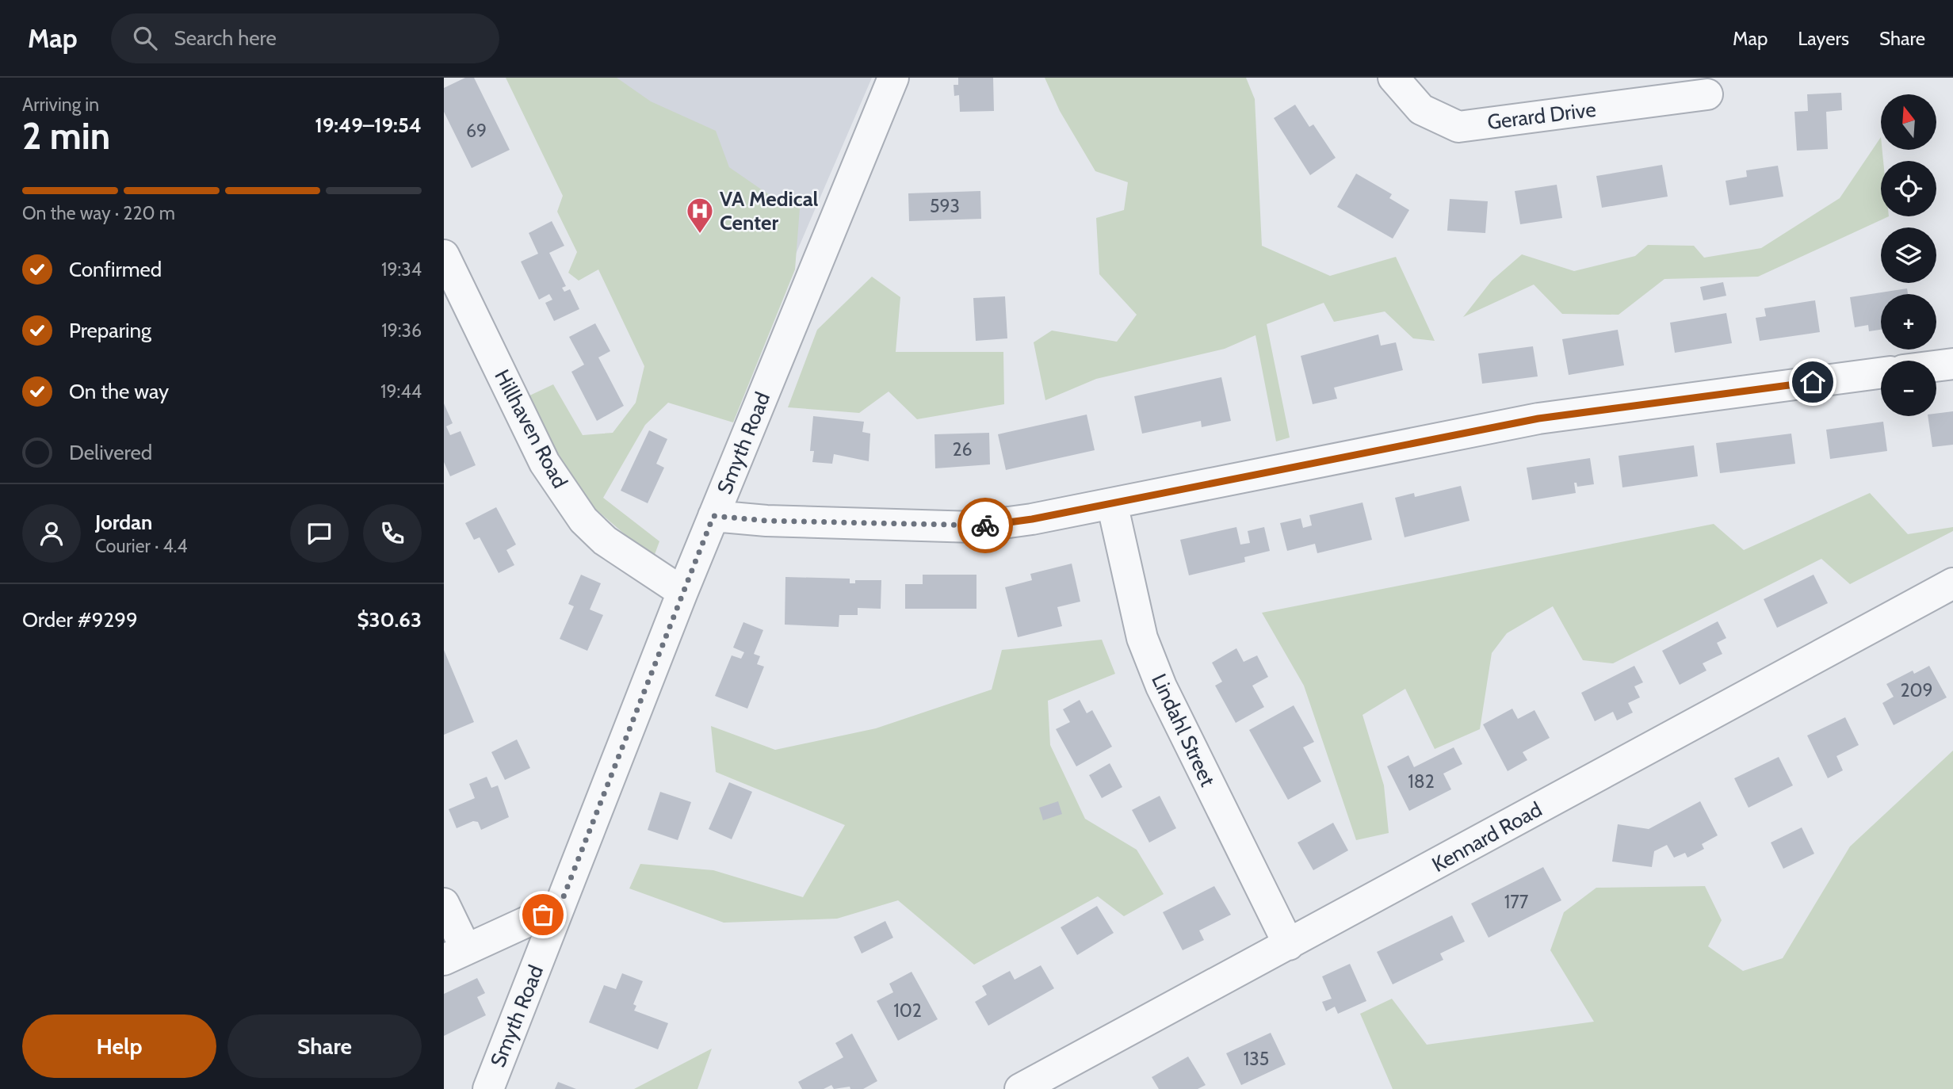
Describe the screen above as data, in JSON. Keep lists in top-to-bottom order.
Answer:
{
  "streets": {
    "street": [
      "Gerard Drive",
      "Hillhaven Road",
      "Smyth Road",
      "Lindahl Street",
      "Kennard Road"
    ]
  },
  "crossings": [
    ["Hillhaven Road", "Smyth Road"],
    ["Lindahl Street", "Kennard Road"]
  ],
  "places": {
    "hospital": ["VA Medical Center"]
  },
  "house_numbers": [
    "69",
    "593",
    "26",
    "209",
    "182",
    "177",
    "102",
    "135"
  ],
  "north": "top",
  "page": {
    "header": "Map",
    "search": "Search here",
    "nav": ["Map", "Layers", "Share"],
    "heading": ["2 min", "Arriving in", "19:49–19:54"],
    "panel": [
      "Jordan",
      "Courier · 4.4",
      "Order #9299",
      "$30.63"
    ],
    "map_buttons": ["+", "−"],
    "bar": "On the way · 220 m",
    "list": [
      ["Confirmed", "19:34"],
      ["Preparing", "19:36"],
      ["On the way", "19:44"],
      "Delivered"
    ],
    "buttons": ["Help", "Share"]
  }
}
